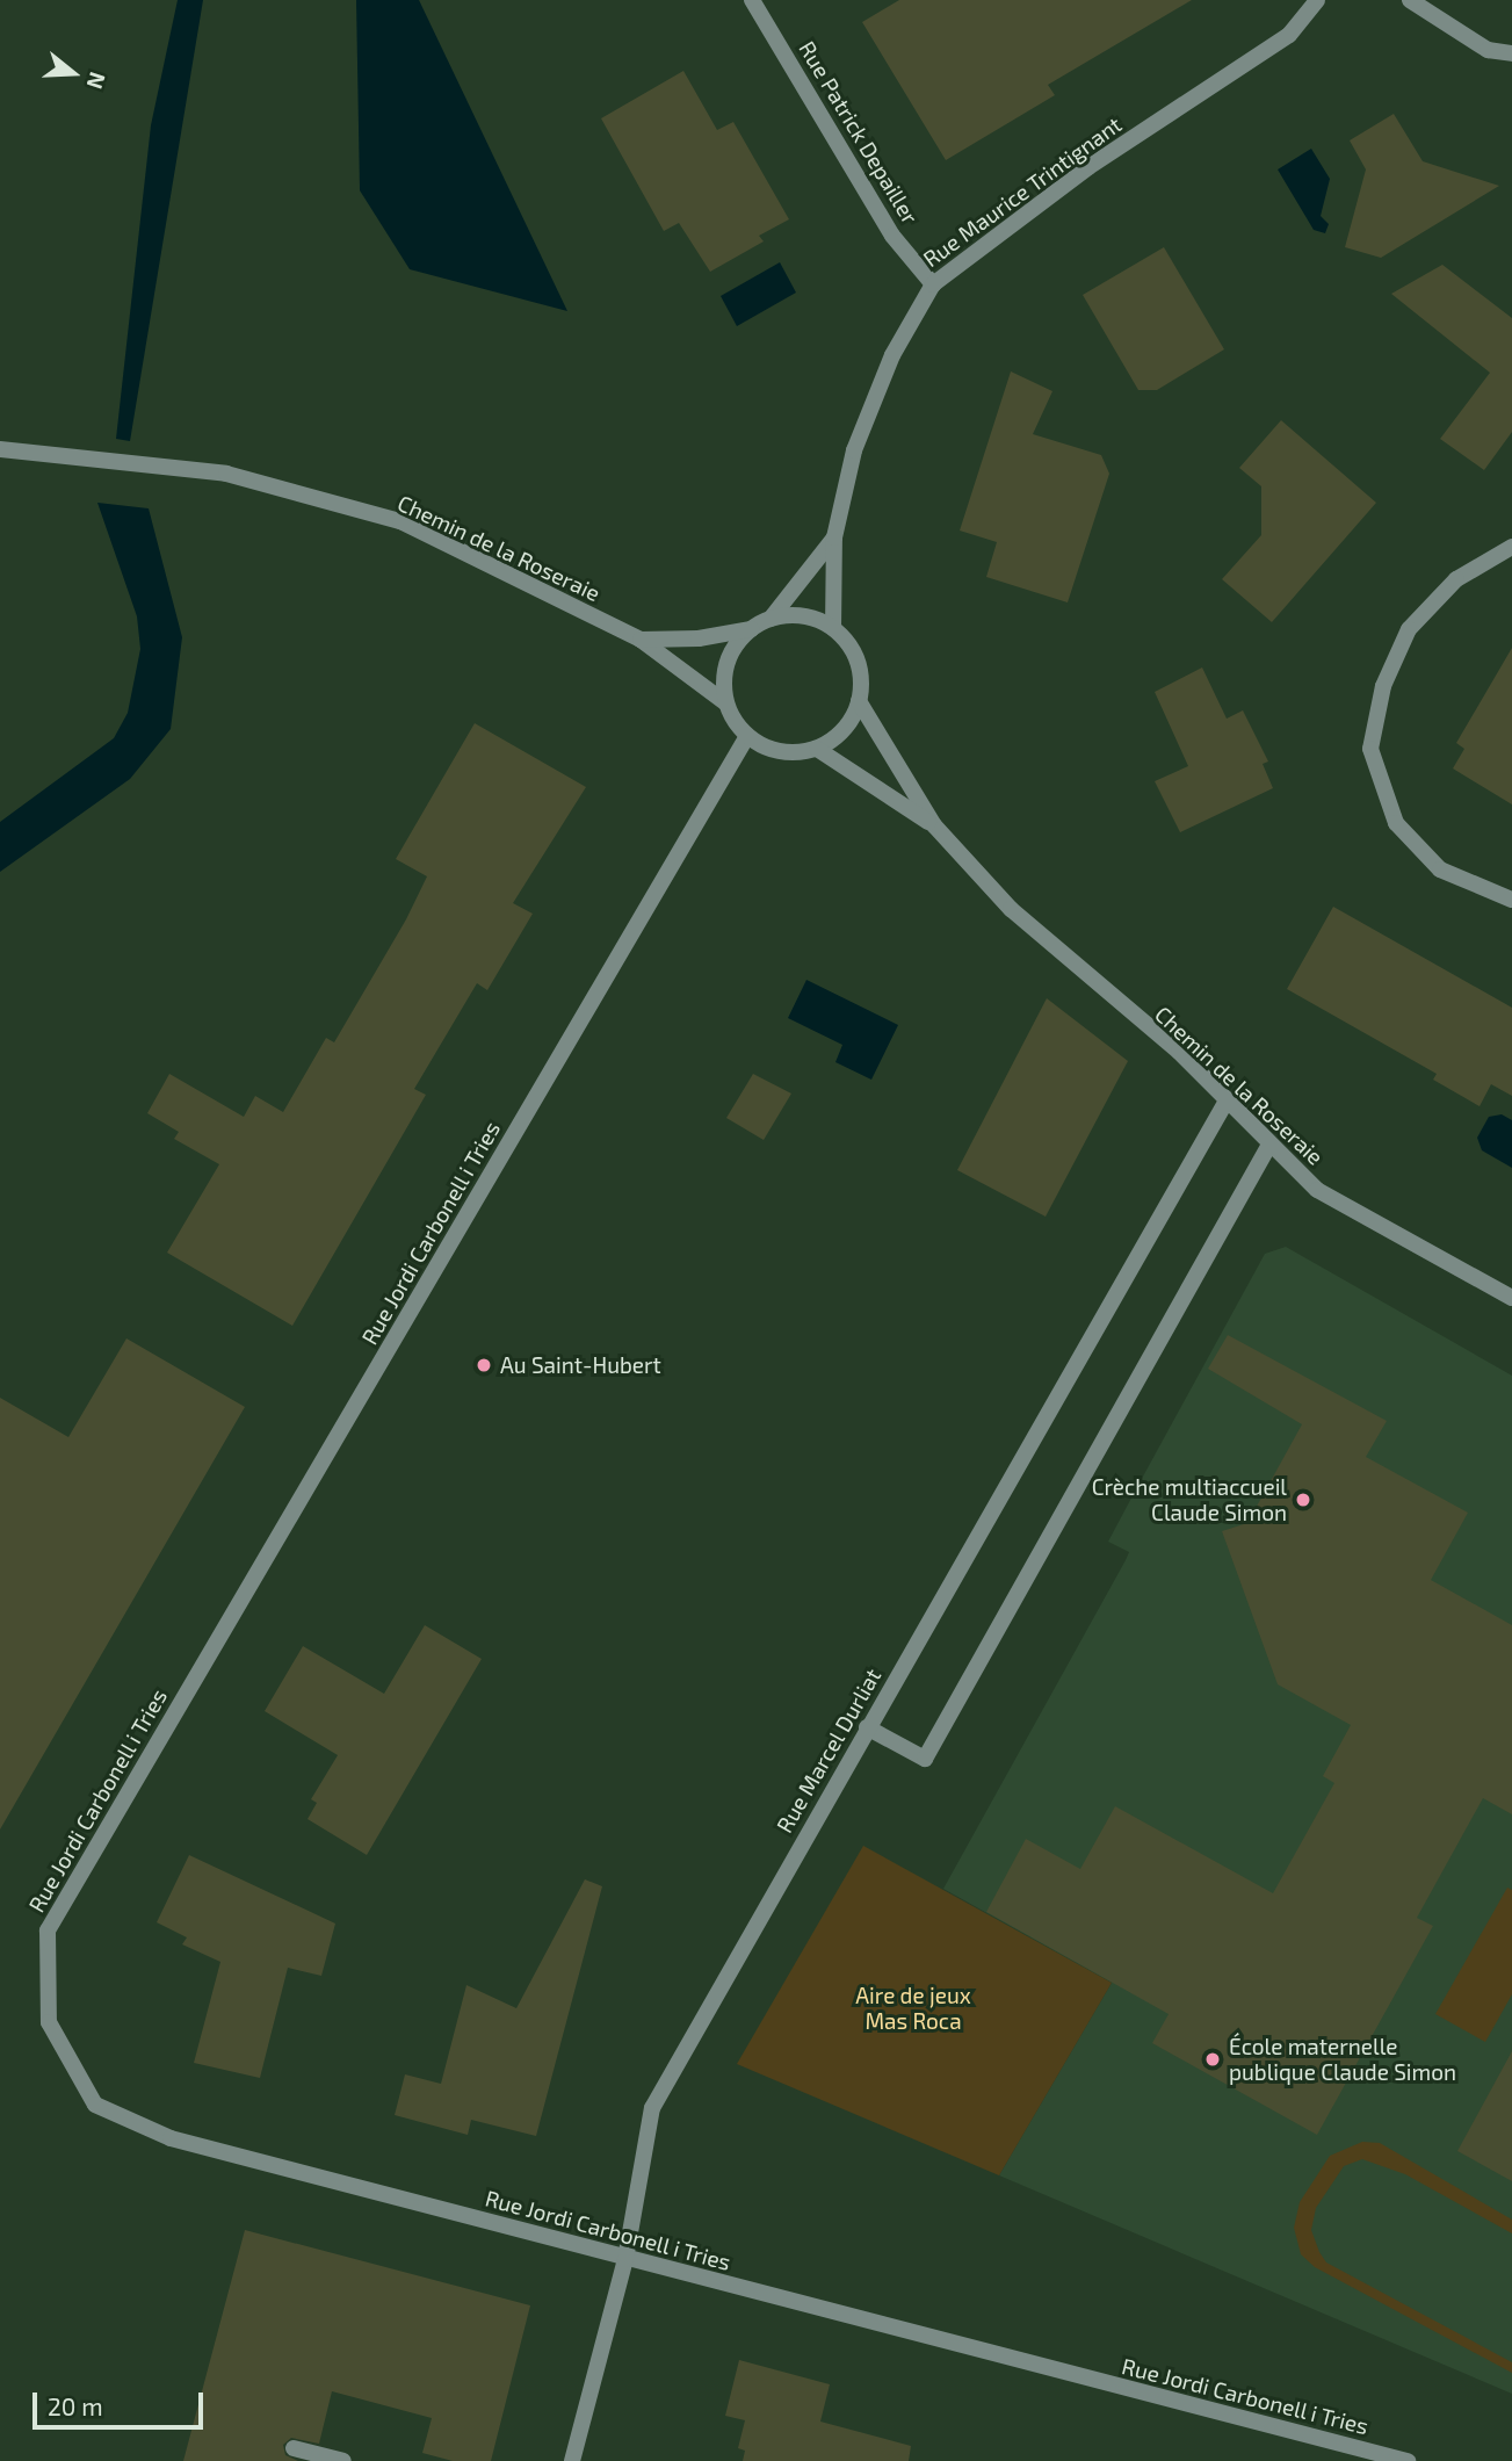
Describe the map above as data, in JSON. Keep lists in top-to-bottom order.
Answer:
{
  "streets": {
    "street": [
      "Rue Patrick Depailler",
      "Rue Maurice Trintignant",
      "Chemin de la Roseraie",
      "Rue Jordi Carbonell i Tries",
      "Rue Marcel Durliat"
    ]
  },
  "crossings": [
    ["Rue Patrick Depailler", "Rue Maurice Trintignant"],
    ["Rue Maurice Trintignant", "Chemin de la Roseraie"],
    ["Rue Maurice Trintignant", "Rue Jordi Carbonell i Tries"],
    ["Chemin de la Roseraie", "Rue Jordi Carbonell i Tries"],
    ["Chemin de la Roseraie", "Rue Marcel Durliat"],
    ["Rue Jordi Carbonell i Tries", "Rue Marcel Durliat"]
  ],
  "parks": ["Aire de jeux Mas Roca"],
  "places": ["Au Saint-Hubert", "Crèche multiaccueil Claude Simon", "École maternelle publique Claude Simon"],
  "scale_bar": "20 m",
  "north": "right"
}
